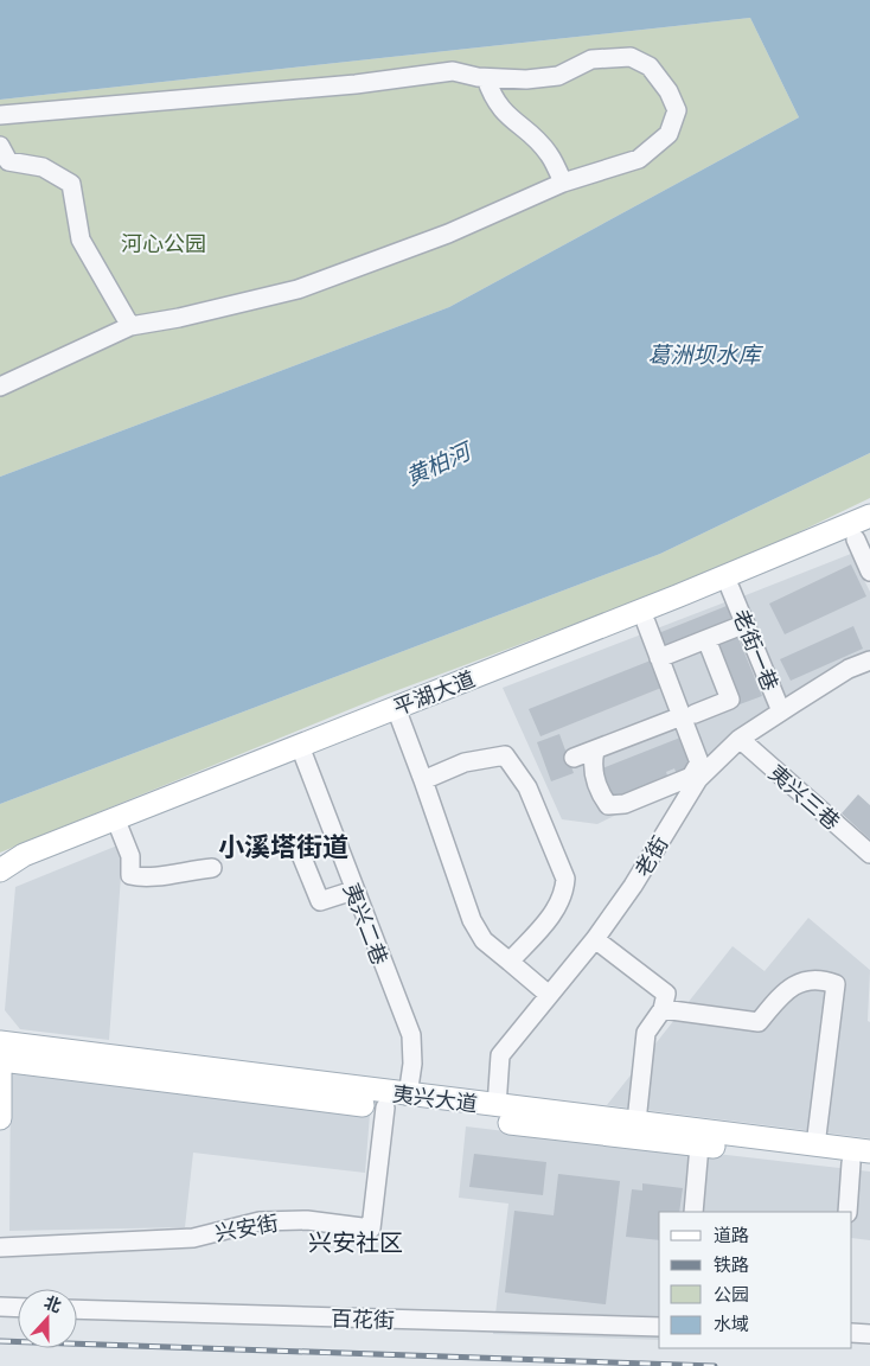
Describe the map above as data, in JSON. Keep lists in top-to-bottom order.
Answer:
{
  "streets": {
    "main road": ["平湖大道", "夷兴大道"],
    "street": [
      "老街一巷",
      "夷兴三巷",
      "老街",
      "夷兴二巷",
      "兴安街",
      "百花街"
    ]
  },
  "crossings": [
    ["老街一巷", "平湖大道"],
    ["老街一巷", "老街"],
    ["平湖大道", "夷兴二巷"],
    ["夷兴三巷", "老街"],
    ["老街", "夷兴大道"],
    ["夷兴二巷", "夷兴大道"],
    ["夷兴大道", "兴安街"]
  ],
  "districts": ["小溪塔街道", "兴安社区"],
  "water": ["葛洲坝水库", "黄柏河"],
  "parks": ["河心公园"],
  "legend": [
    "道路",
    "铁路",
    "公园",
    "水域"
  ],
  "north": "top"
}
